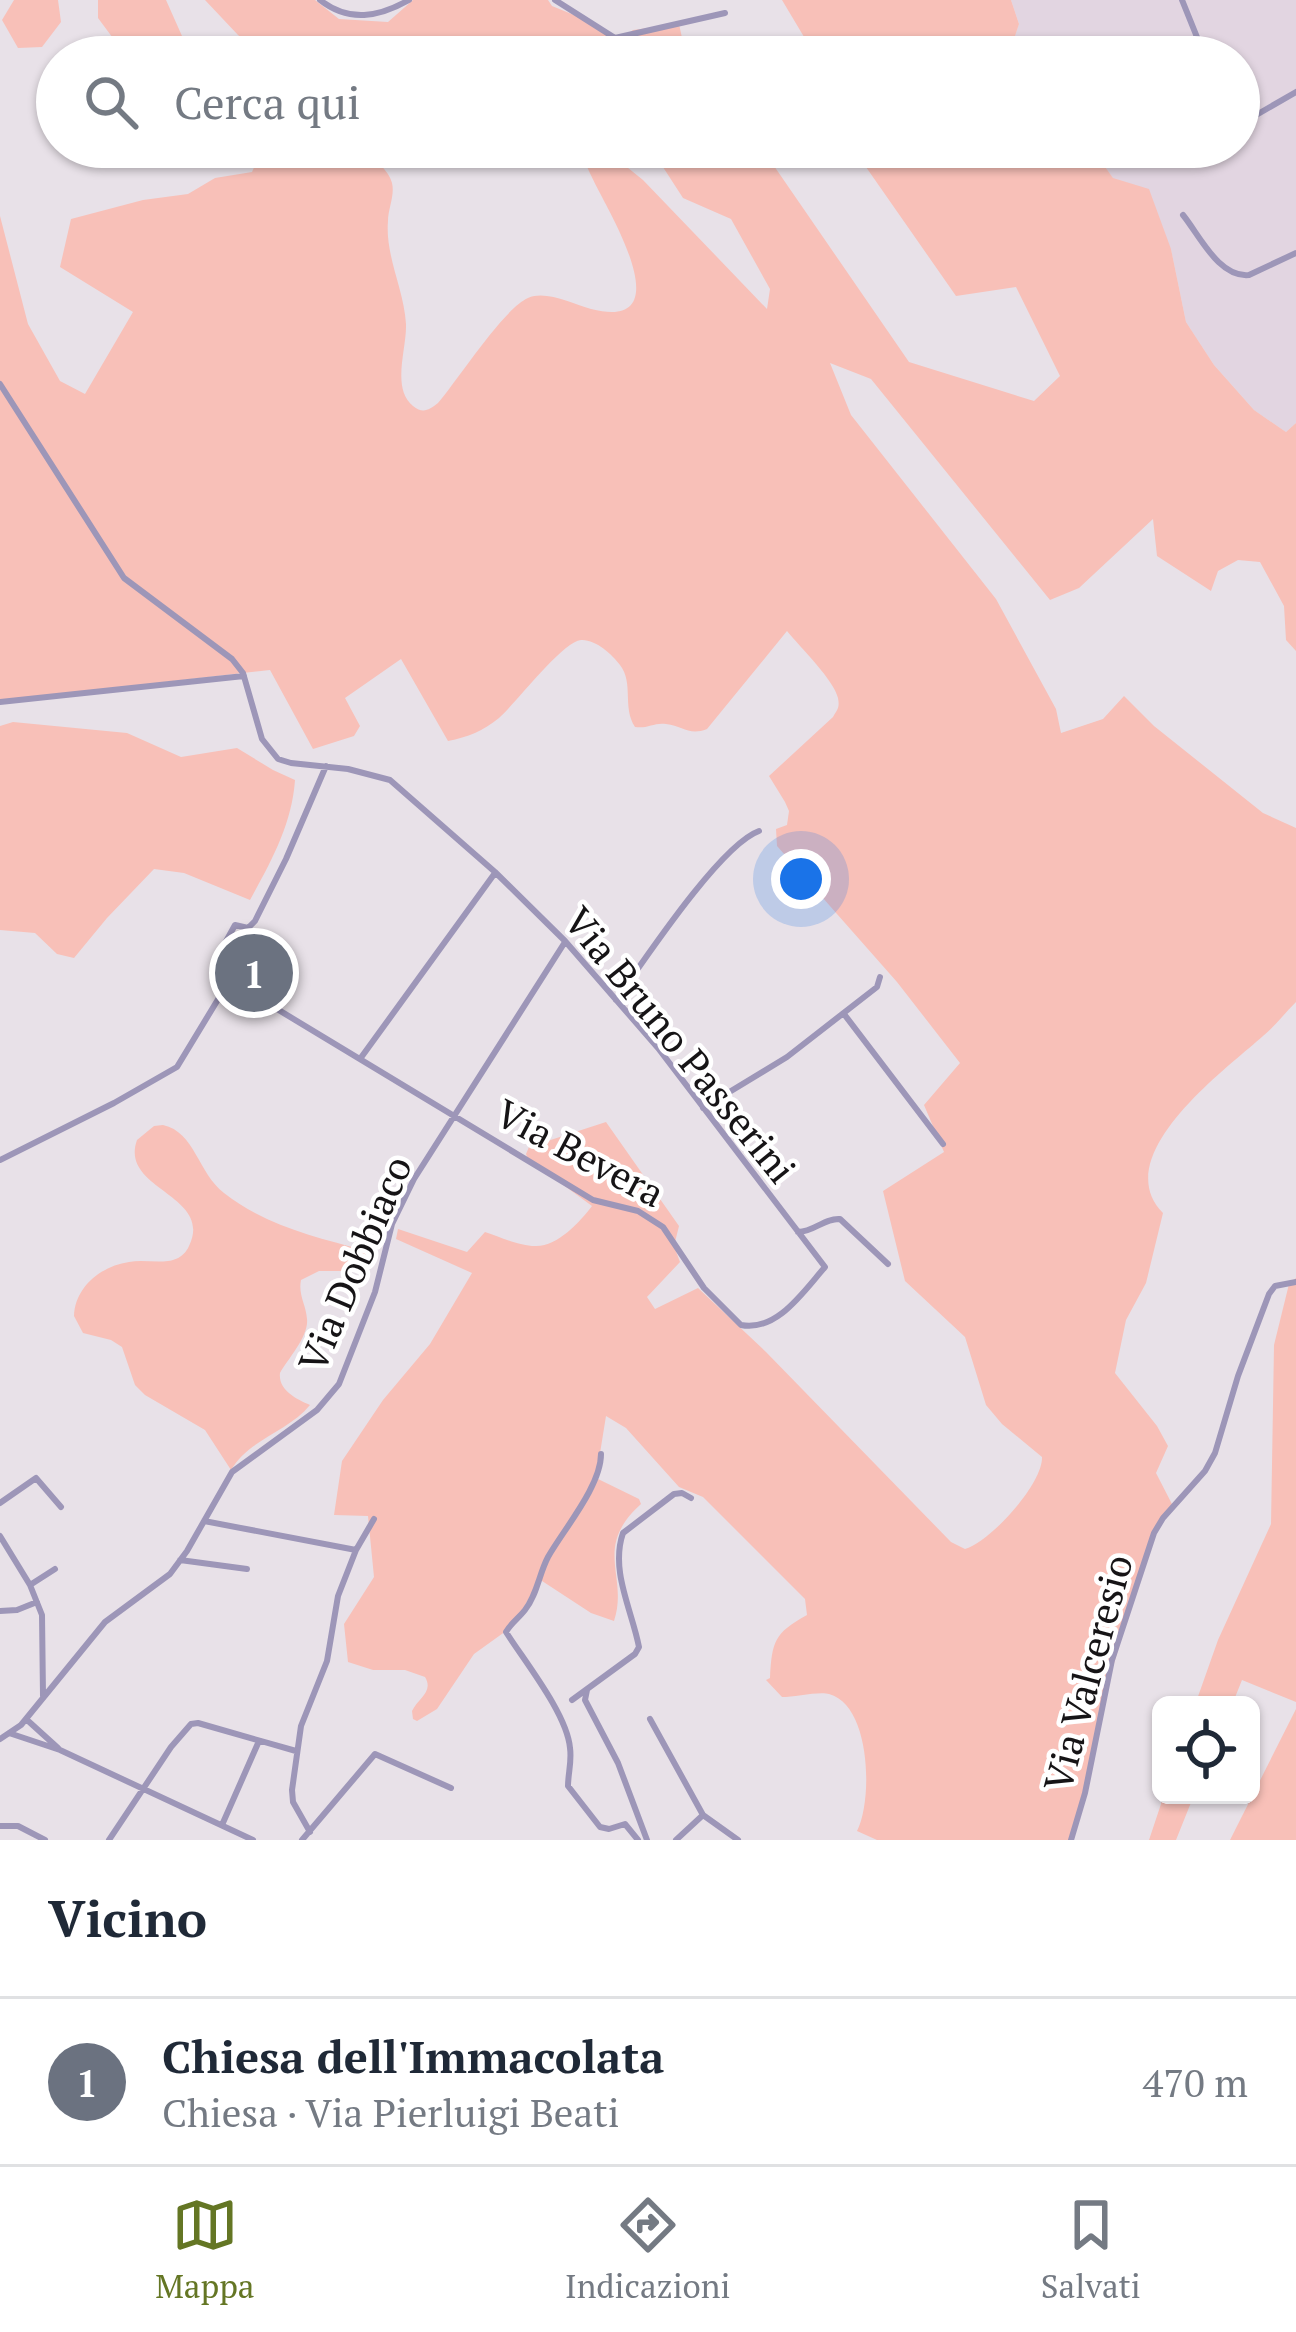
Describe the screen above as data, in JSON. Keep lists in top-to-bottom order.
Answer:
{
  "streets": {
    "street": [
      "Via Bruno Passerini",
      "Via Bevera",
      "Via Dobbiaco",
      "Via Valceresio"
    ]
  },
  "crossings": [
    ["Via Bruno Passerini", "Via Bevera"],
    ["Via Bruno Passerini", "Via Dobbiaco"],
    ["Via Bevera", "Via Dobbiaco"]
  ],
  "page": {
    "search": "Cerca qui",
    "pins": "1",
    "heading": "Vicino",
    "list": [
      {
        "mark": "1",
        "name": "Chiesa dell'Immacolata",
        "note": "Chiesa · Via Pierluigi Beati",
        "value": "470 m"
      }
    ],
    "nav": ["Mappa", "Indicazioni", "Salvati"]
  }
}
